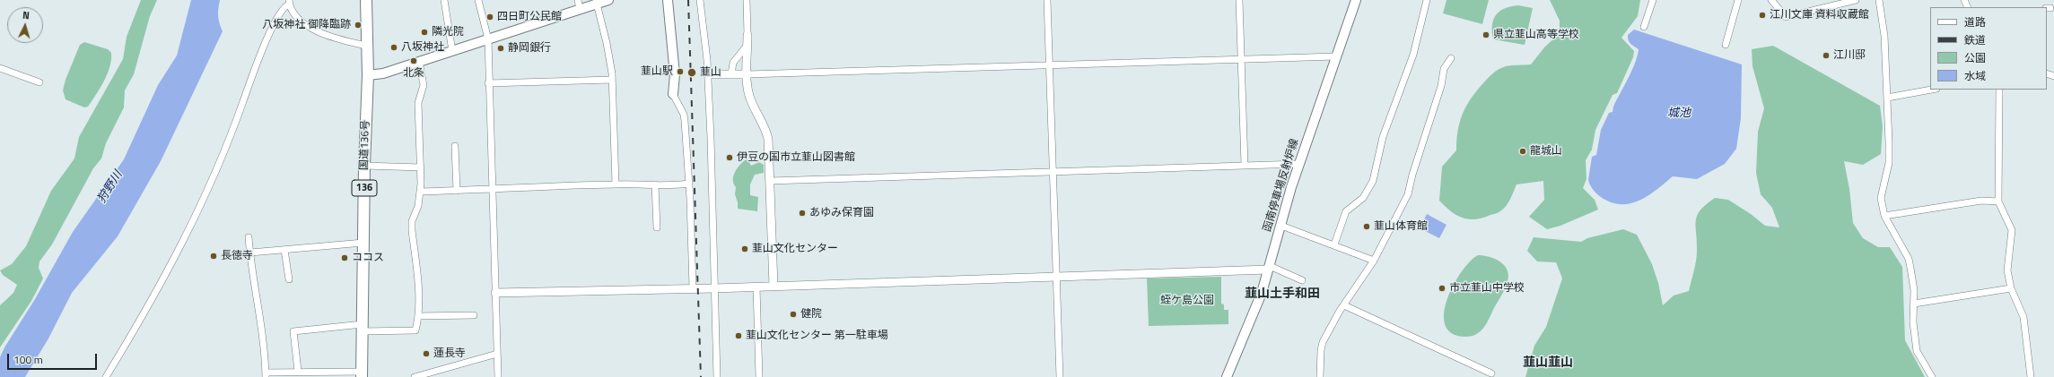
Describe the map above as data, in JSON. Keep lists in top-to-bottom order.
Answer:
{
  "streets": {
    "highway": ["国道136号", "136"],
    "main road": ["函南停車場反射炉線"]
  },
  "districts": ["韮山土手和田", "韮山韮山"],
  "water": ["城池", "狩野川"],
  "parks": ["蛭ケ島公園"],
  "places": [
    "江川文庫 資料収蔵館",
    "四日町公民館",
    "八坂神社 御降臨跡",
    "隣光院",
    "県立韮山高等学校",
    "八坂神社",
    "静岡銀行",
    "江川邸",
    "北条",
    "韮山駅",
    "韮山",
    "龍城山",
    "伊豆の国市立韮山図書館",
    "あゆみ保育園",
    "韮山体育館",
    "韮山文化センター",
    "長徳寺",
    "ココス",
    "市立韮山中学校",
    "健院",
    "韮山文化センター 第一駐車場",
    "蓮長寺"
  ],
  "legend": [
    "道路",
    "鉄道",
    "公園",
    "水域"
  ],
  "scale_bar": "100 m",
  "north": "top"
}
